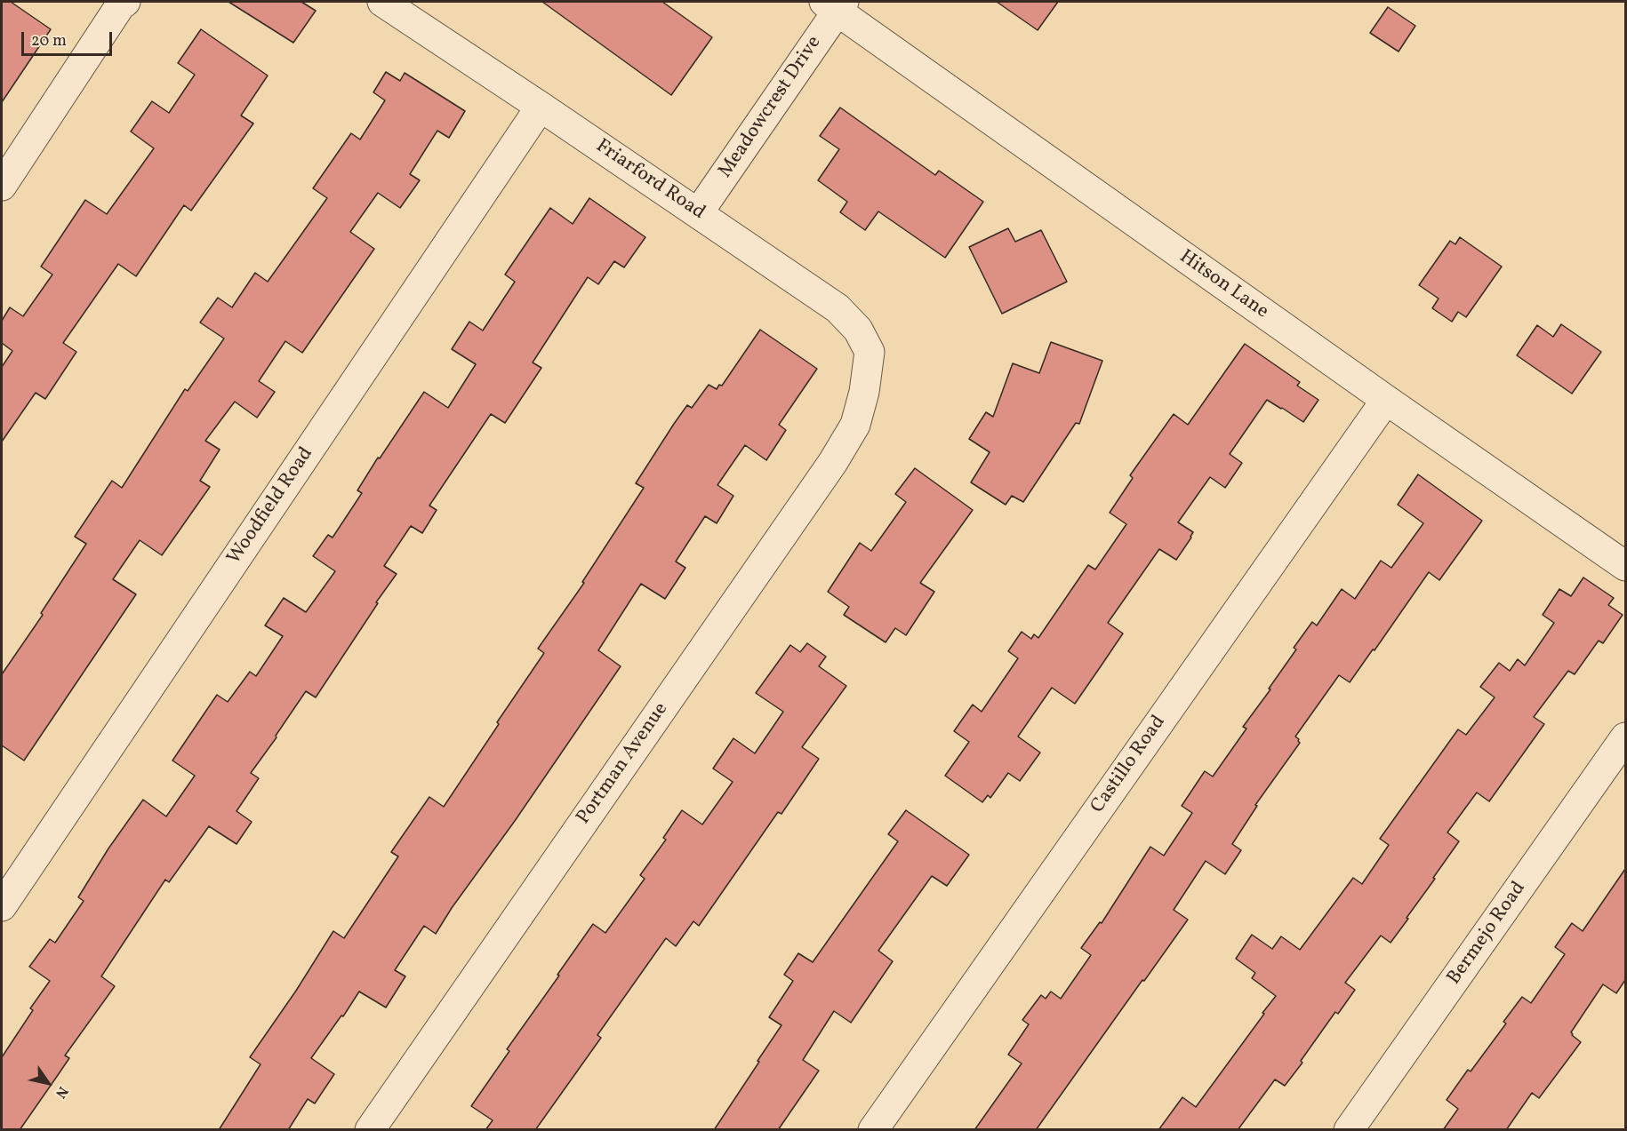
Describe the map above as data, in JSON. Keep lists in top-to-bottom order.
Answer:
{
  "streets": {
    "street": [
      "Meadowcrest Drive",
      "Friarford Road",
      "Hitson Lane",
      "Woodfield Road",
      "Portman Avenue",
      "Castillo Road",
      "Bermejo Road"
    ]
  },
  "crossings": [
    ["Meadowcrest Drive", "Friarford Road"],
    ["Meadowcrest Drive", "Hitson Lane"],
    ["Friarford Road", "Woodfield Road"],
    ["Friarford Road", "Portman Avenue"],
    ["Hitson Lane", "Castillo Road"]
  ],
  "scale_bar": "20 m",
  "north": "bottom right"
}
